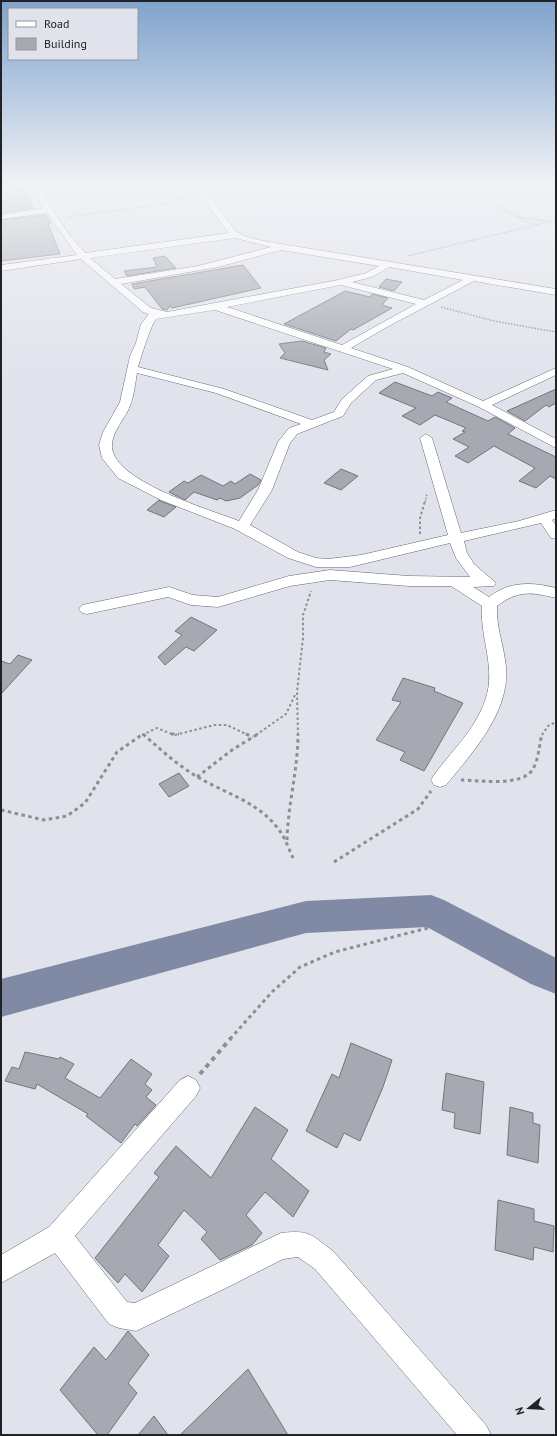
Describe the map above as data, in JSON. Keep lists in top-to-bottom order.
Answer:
{
  "legend": ["Road", "Building"],
  "north": "left"
}
